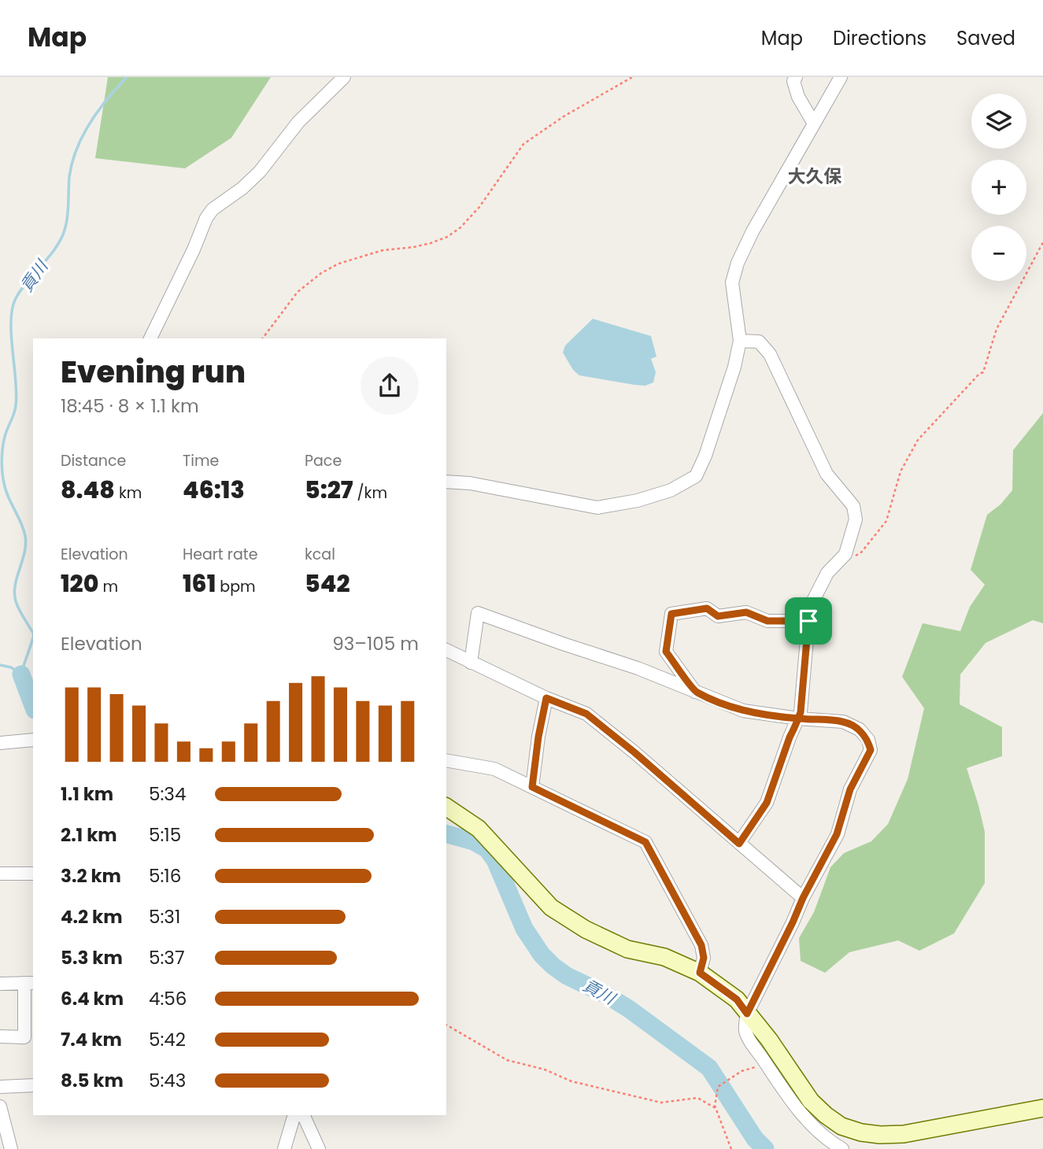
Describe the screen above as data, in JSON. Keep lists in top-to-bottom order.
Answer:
{
  "districts": ["大久保"],
  "water": ["貢川"],
  "page": {
    "header": "Map",
    "nav": ["Map", "Directions", "Saved"],
    "map_buttons": ["+", "−"],
    "heading": ["Evening run", "18:45 · 8 × 1.1 km"],
    "stats": [
      ["Distance", "8.48 km"],
      ["Time", "46:13"],
      ["Pace", "5:27 /km"],
      ["Elevation", "120 m"],
      ["Heart rate", "161 bpm"],
      ["kcal", "542"]
    ],
    "chart": ["Elevation", "93–105 m"],
    "list": [
      {
        "name": "1.1 km",
        "note": "5:34"
      },
      {
        "name": "2.1 km",
        "note": "5:15"
      },
      {
        "name": "3.2 km",
        "note": "5:16"
      },
      {
        "name": "4.2 km",
        "note": "5:31"
      },
      {
        "name": "5.3 km",
        "note": "5:37"
      },
      {
        "name": "6.4 km",
        "note": "4:56"
      },
      {
        "name": "7.4 km",
        "note": "5:42"
      },
      {
        "name": "8.5 km",
        "note": "5:43"
      }
    ]
  }
}
